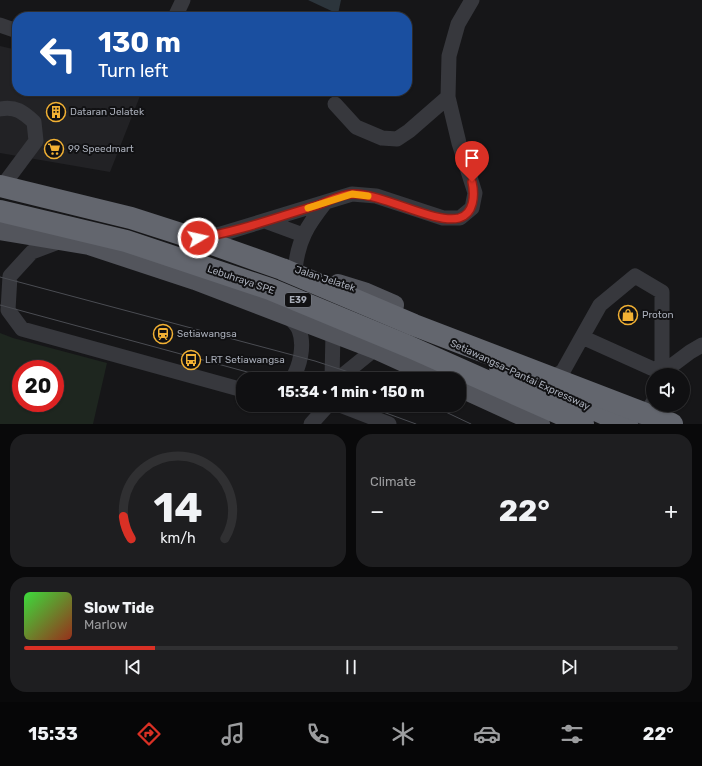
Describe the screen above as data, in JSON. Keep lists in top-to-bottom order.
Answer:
{
  "streets": {
    "highway": ["Lebuhraya SPE", "E39", "Setiawangsa–Pantai Expressway"],
    "main road": ["Jalan Jelatek"]
  },
  "crossings": [
    ["Jalan Jelatek", "E39"],
    ["E39", "Setiawangsa–Pantai Expressway"]
  ],
  "places": {
    "building": ["Dataran Jelatek"],
    "supermarket": ["99 Speedmart"],
    "shop": ["Proton"],
    "station": ["Setiawangsa"],
    "bus stop": ["LRT Setiawangsa"]
  },
  "page": {
    "turn": ["130 m", "Turn left"],
    "limit": "20",
    "trip": "15:34 · 1 min · 150 m",
    "tile": "Climate",
    "heat": ["−", "22°", "+"],
    "song": ["Slow Tide", "Marlow"],
    "tabs": ["15:33", "22°"],
    "gauge": ["14", "km/h"]
  }
}
